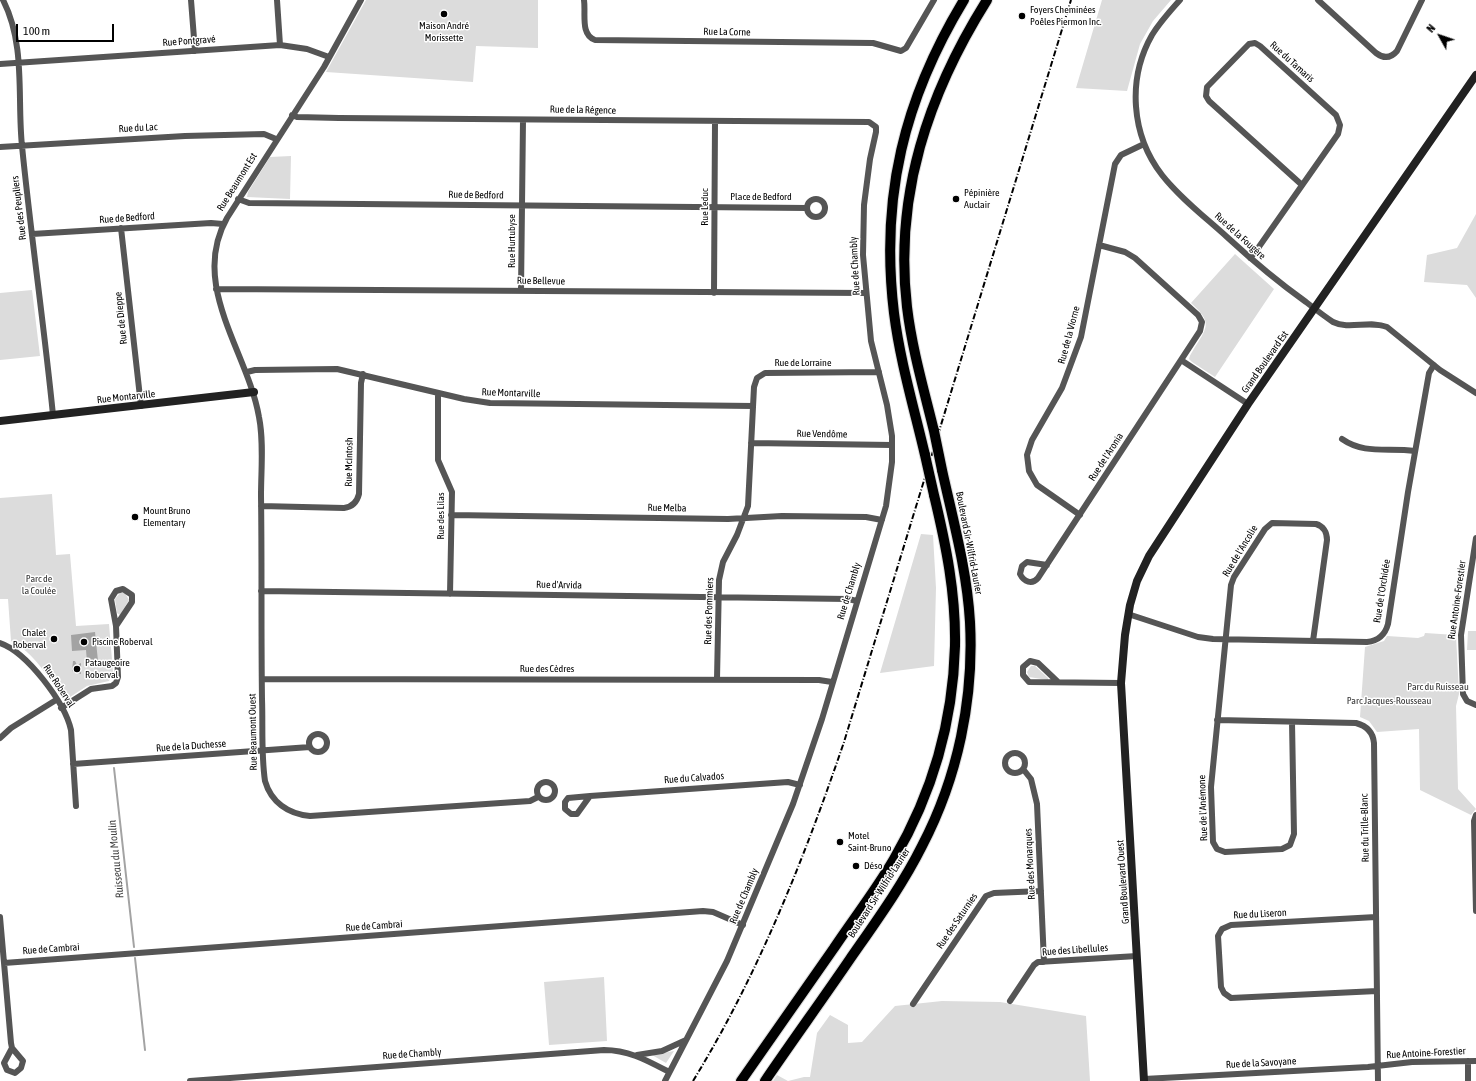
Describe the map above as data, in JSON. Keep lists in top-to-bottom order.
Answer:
{
  "streets": {
    "main road": ["Boulevard Sir-Wilfrid-Laurier"],
    "street": [
      "Rue La Corne",
      "Rue Pontgravé",
      "Rue du Tamaris",
      "Rue de la Régence",
      "Rue du Lac",
      "Rue Beaumont Est",
      "Rue de Bedford",
      "Place de Bedford",
      "Rue Leduc",
      "Rue des Peupliers",
      "Rue de la Fougère",
      "Rue Hurtubyse",
      "Rue de Chambly",
      "Rue Bellevue",
      "Rue de Dieppe",
      "Rue de la Viorne",
      "Grand Boulevard Est",
      "Rue de Lorraine",
      "Rue Montarville",
      "Rue Vendôme",
      "Rue de l'Aronia",
      "Rue McIntosh",
      "Rue Melba",
      "Rue des Lilas",
      "Rue de l'Ancolie",
      "Rue d'Arvida",
      "Rue de l'Orchidée",
      "Rue Antoine-Forestier",
      "Rue des Pommiers",
      "Rue des Cèdres",
      "Rue Roberval",
      "Rue Beaumont Ouest",
      "Rue de la Duchesse",
      "Rue du Calvados",
      "Rue de l'Anémone",
      "Rue du Trille-Blanc",
      "Rue des Monarques",
      "Grand Boulevard Ouest",
      "Rue du Liseron",
      "Rue des Saturnies",
      "Rue de Cambrai",
      "Rue des Libellules",
      "Rue de la Savoyane"
    ]
  },
  "crossings": [
    ["Rue Pontgravé", "Rue Beaumont Est"],
    ["Rue Pontgravé", "Rue des Peupliers"],
    ["Rue du Tamaris", "Rue de la Fougère"],
    ["Rue de la Régence", "Rue Beaumont Est"],
    ["Rue de la Régence", "Rue Leduc"],
    ["Rue de la Régence", "Rue Hurtubyse"],
    ["Rue de la Régence", "Rue de Chambly"],
    ["Rue du Lac", "Rue Beaumont Est"],
    ["Rue du Lac", "Rue des Peupliers"],
    ["Rue Beaumont Est", "Rue de Bedford"],
    ["Rue Beaumont Est", "Rue Bellevue"],
    ["Rue Beaumont Est", "Rue Montarville"],
    ["Rue Beaumont Est", "Rue Beaumont Ouest"],
    ["Rue de Bedford", "Place de Bedford"],
    ["Rue de Bedford", "Rue Leduc"],
    ["Rue de Bedford", "Rue des Peupliers"],
    ["Rue de Bedford", "Rue Hurtubyse"],
    ["Rue de Bedford", "Rue de Dieppe"],
    ["Place de Bedford", "Rue Leduc"],
    ["Rue Leduc", "Rue Bellevue"],
    ["Rue des Peupliers", "Rue Montarville"],
    ["Rue de la Fougère", "Rue de la Viorne"],
    ["Rue de la Fougère", "Grand Boulevard Est"],
    ["Rue de la Fougère", "Rue de l'Orchidée"],
    ["Rue Hurtubyse", "Rue Bellevue"],
    ["Rue de Chambly", "Rue Bellevue"],
    ["Rue de Chambly", "Rue de Lorraine"],
    ["Rue de Chambly", "Rue Vendôme"],
    ["Rue de Chambly", "Rue Melba"],
    ["Rue de Chambly", "Rue d'Arvida"],
    ["Rue de Chambly", "Rue des Cèdres"],
    ["Rue de Chambly", "Rue du Calvados"],
    ["Rue de Chambly", "Rue de Cambrai"],
    ["Rue de Dieppe", "Rue Montarville"],
    ["Rue de la Viorne", "Rue de l'Aronia"],
    ["Grand Boulevard Est", "Rue de l'Orchidée"],
    ["Grand Boulevard Est", "Grand Boulevard Ouest"],
    ["Rue de Lorraine", "Rue Montarville"],
    ["Rue de Lorraine", "Rue des Pommiers"],
    ["Rue Montarville", "Rue McIntosh"],
    ["Rue Montarville", "Rue des Lilas"],
    ["Rue Montarville", "Rue des Pommiers"],
    ["Rue Montarville", "Rue Beaumont Ouest"],
    ["Rue Vendôme", "Rue des Pommiers"],
    ["Rue McIntosh", "Rue Beaumont Ouest"],
    ["Rue Melba", "Rue des Lilas"],
    ["Rue Melba", "Rue des Pommiers"],
    ["Rue des Lilas", "Rue d'Arvida"],
    ["Rue de l'Ancolie", "Rue de l'Orchidée"],
    ["Rue de l'Ancolie", "Rue de l'Anémone"],
    ["Rue d'Arvida", "Rue des Pommiers"],
    ["Rue d'Arvida", "Rue Beaumont Ouest"],
    ["Rue de l'Orchidée", "Rue de l'Anémone"],
    ["Rue Antoine-Forestier", "Rue du Trille-Blanc"],
    ["Rue Antoine-Forestier", "Rue de la Savoyane"],
    ["Rue des Pommiers", "Rue des Cèdres"],
    ["Rue des Cèdres", "Rue Beaumont Ouest"],
    ["Rue Roberval", "Rue de la Duchesse"],
    ["Rue Beaumont Ouest", "Rue de la Duchesse"],
    ["Rue de l'Anémone", "Rue du Trille-Blanc"],
    ["Rue du Trille-Blanc", "Rue du Liseron"],
    ["Rue du Trille-Blanc", "Rue de la Savoyane"],
    ["Rue des Monarques", "Rue des Saturnies"],
    ["Rue des Monarques", "Rue des Libellules"],
    ["Grand Boulevard Ouest", "Rue des Libellules"],
    ["Grand Boulevard Ouest", "Rue de la Savoyane"]
  ],
  "water": ["Ruisseau du Moulin"],
  "parks": ["Parc de la Coulée", "Parc du Ruisseau", "Parc Jacques-Rousseau"],
  "places": [
    "Maison André Morissette",
    "Foyers Cheminées Poêles Piermon Inc.",
    "Pépinière Auclair",
    "Mount Bruno Elementary",
    "Chalet Roberval",
    "Piscine Roberval",
    "Pataugeoire Roberval",
    "Motel Saint-Bruno",
    "Déso"
  ],
  "scale_bar": "100 m",
  "north": "top left"
}
